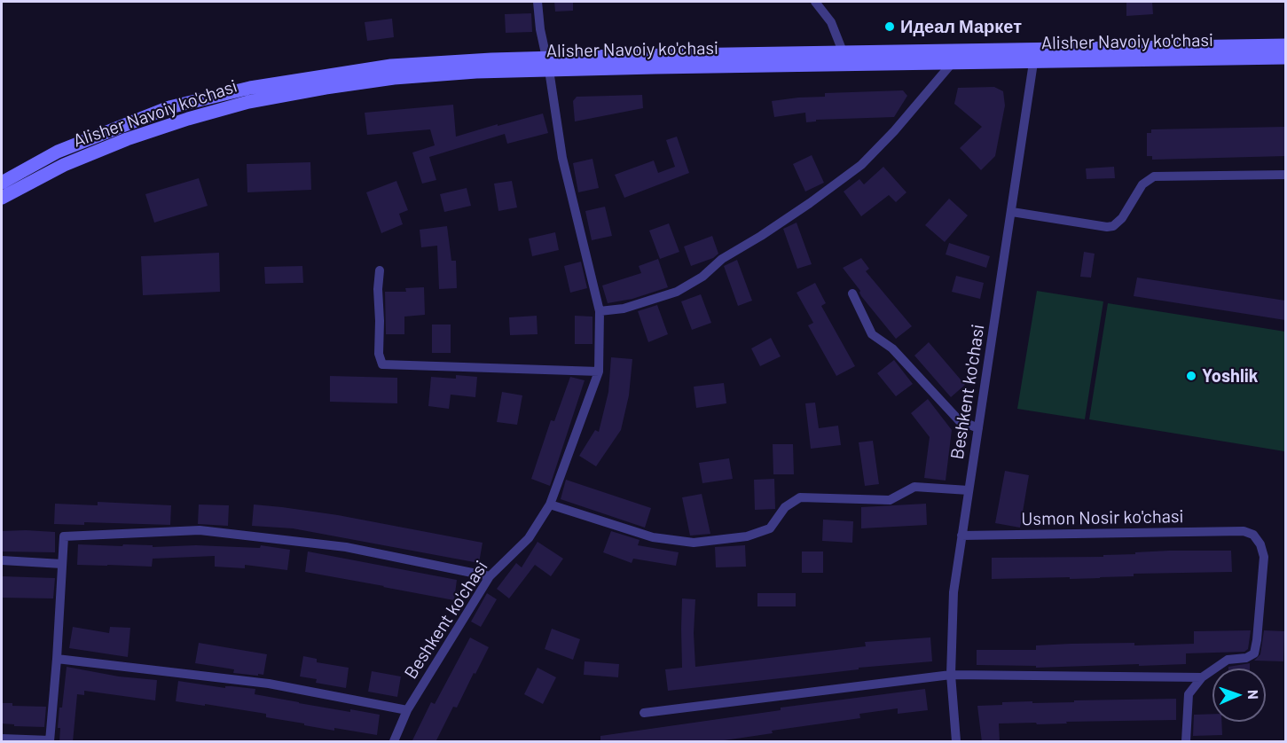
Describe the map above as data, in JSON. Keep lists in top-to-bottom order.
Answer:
{
  "streets": {
    "main road": ["Alisher Navoiy ko'chasi"],
    "street": ["Beshkent ko'chasi", "Usmon Nosir ko'chasi"]
  },
  "crossings": [
    ["Alisher Navoiy ko'chasi", "Beshkent ko'chasi"],
    ["Beshkent ko'chasi", "Usmon Nosir ko'chasi"]
  ],
  "places": ["Идеал Маркет", "Yoshlik"],
  "north": "right"
}
